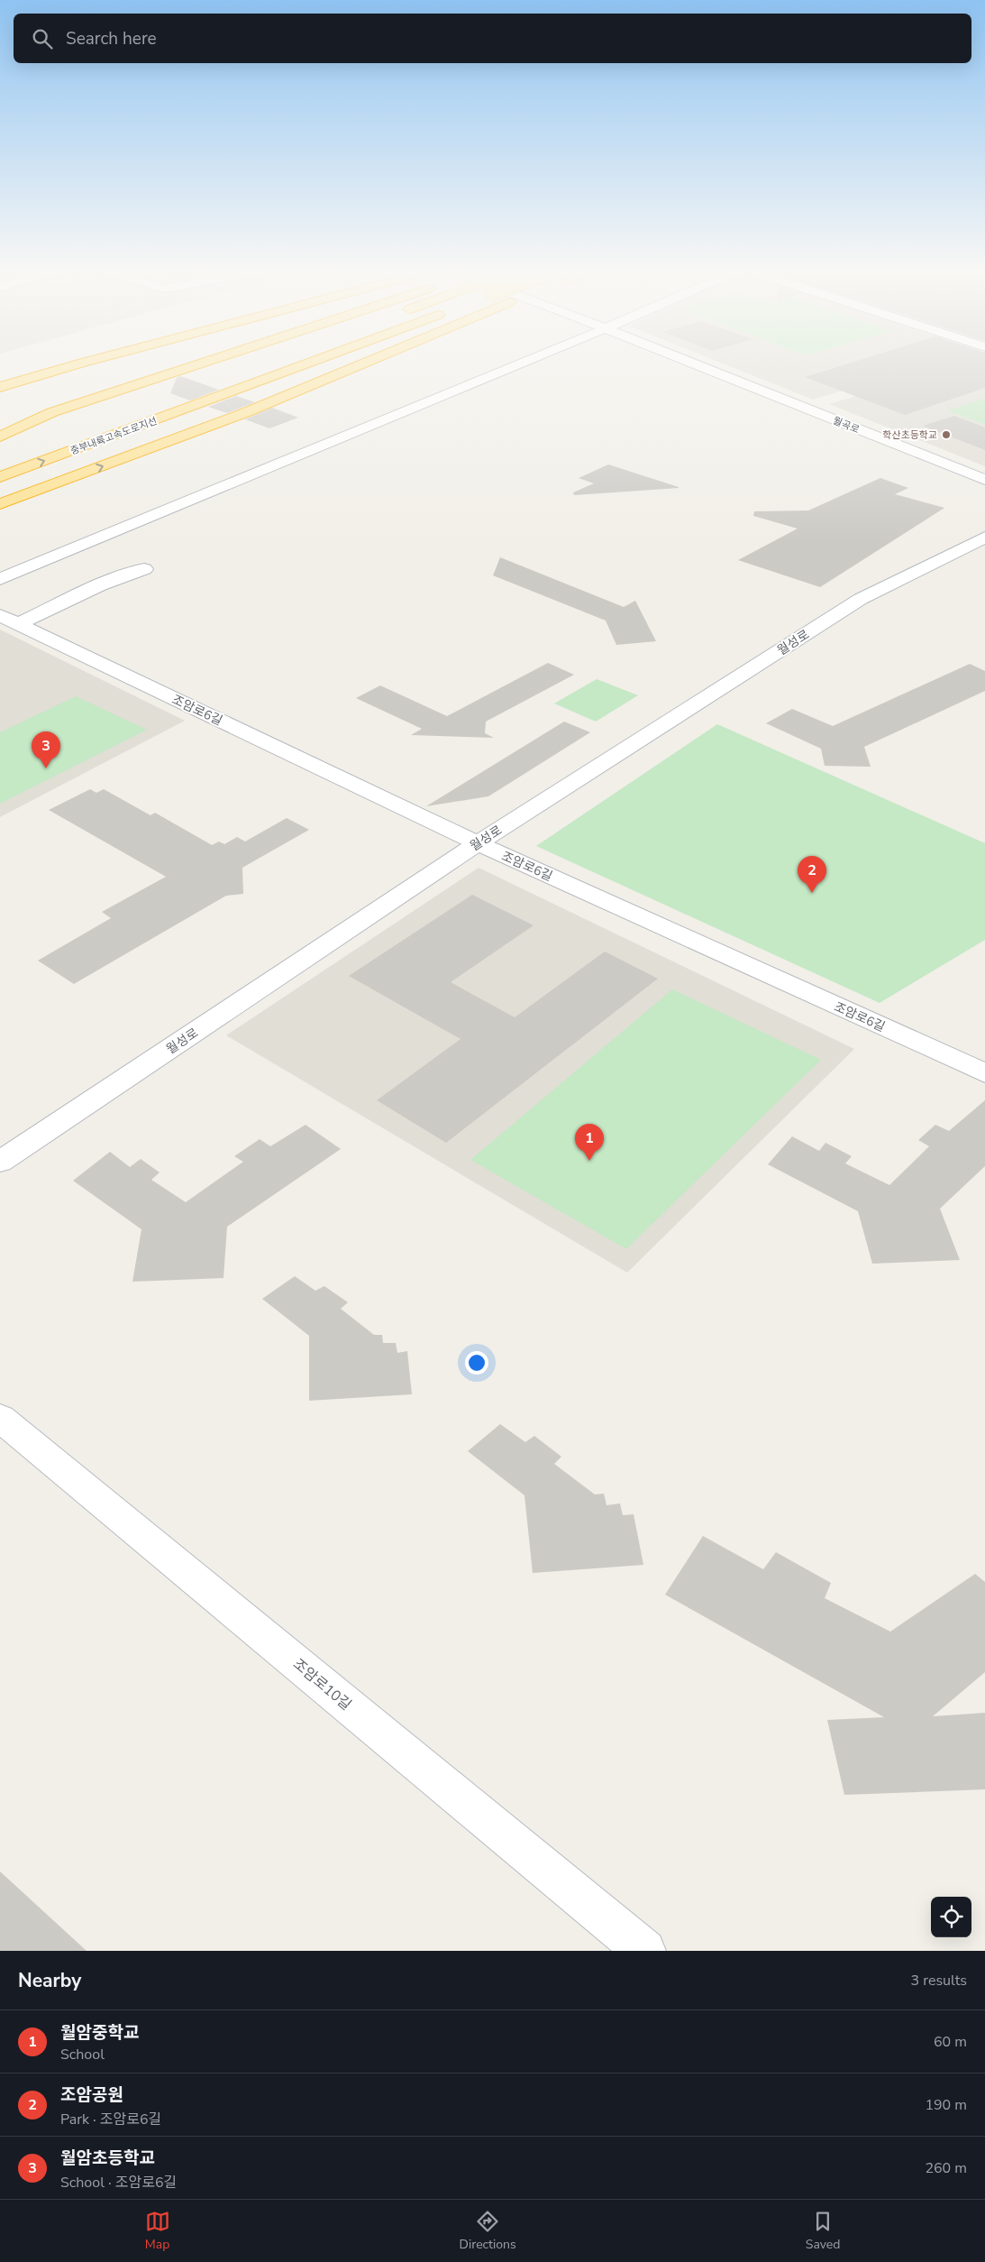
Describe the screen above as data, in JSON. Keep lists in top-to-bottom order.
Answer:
{
  "streets": {
    "highway": ["중부내륙고속도로지선"],
    "street": [
      "월곡로",
      "월성로",
      "조암로6길",
      "조암로10길"
    ]
  },
  "crossings": [
    ["월성로", "조암로6길"]
  ],
  "places": ["학산초등학교"],
  "page": {
    "search": "Search here",
    "pins": ["3", "2", "1"],
    "heading": ["Nearby", "3 results"],
    "list": [
      {
        "mark": "1",
        "name": "월암중학교",
        "note": "School",
        "value": "60 m"
      },
      {
        "mark": "2",
        "name": "조암공원",
        "note": "Park · 조암로6길",
        "value": "190 m"
      },
      {
        "mark": "3",
        "name": "월암초등학교",
        "note": "School · 조암로6길",
        "value": "260 m"
      }
    ],
    "nav": ["Map", "Directions", "Saved"]
  }
}
